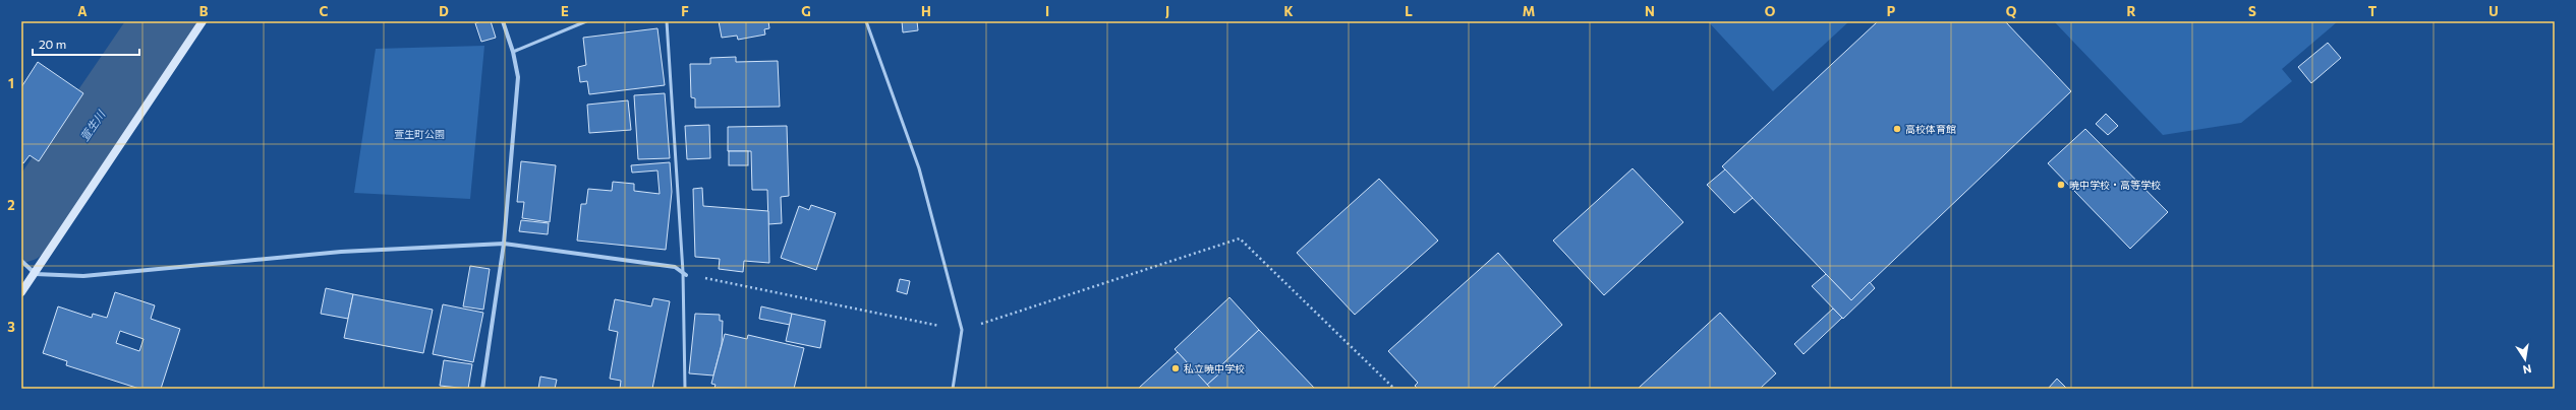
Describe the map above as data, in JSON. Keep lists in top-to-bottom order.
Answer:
{
  "water": ["萱生川"],
  "parks": ["萱生町公園"],
  "places": ["高校体育館", "暁中学校・高等学校", "私立暁中学校"],
  "scale_bar": "20 m",
  "north": "bottom",
  "grid": {
    "columns": [
      "A",
      "B",
      "C",
      "D",
      "E",
      "F",
      "G",
      "H",
      "I",
      "J",
      "K",
      "L",
      "M",
      "N",
      "O",
      "P",
      "Q",
      "R",
      "S",
      "T",
      "U"
    ],
    "rows": ["1", "2", "3"]
  }
}
